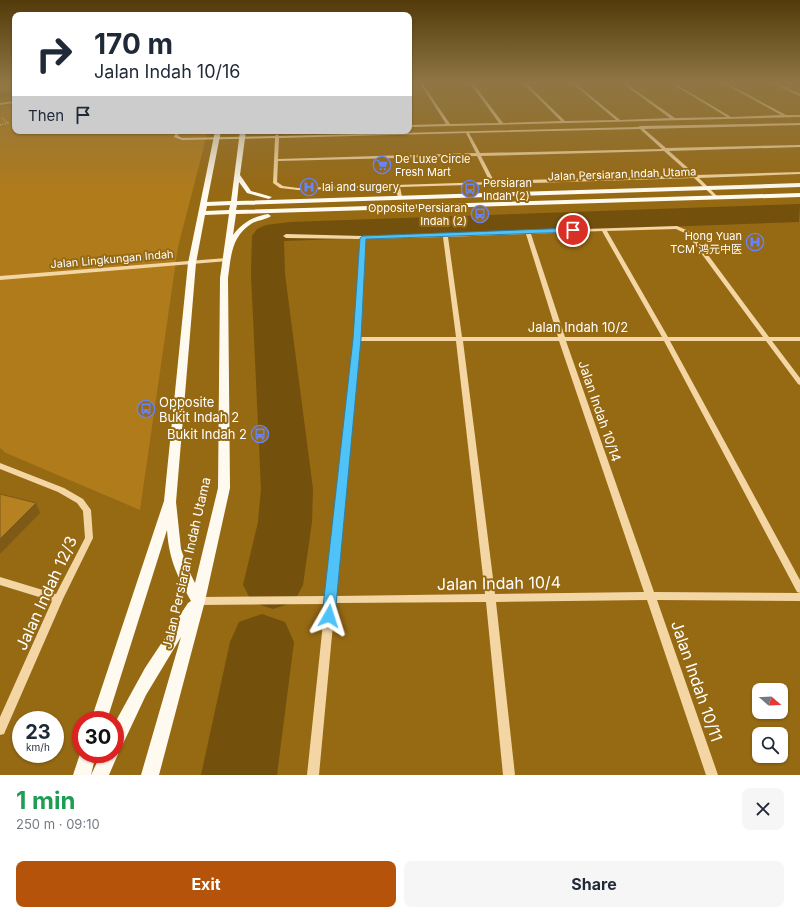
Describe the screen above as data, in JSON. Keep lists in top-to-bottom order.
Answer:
{
  "streets": {
    "main road": ["Jalan Persiaran Indah Utama"],
    "street": [
      "Jalan Lingkungan Indah",
      "Jalan Indah 10/2",
      "Jalan Indah 10/14",
      "Jalan Indah 10/4",
      "Jalan Indah 12/3",
      "Jalan Indah 10/11"
    ]
  },
  "crossings": [
    ["Jalan Persiaran Indah Utama", "Jalan Lingkungan Indah"],
    ["Jalan Persiaran Indah Utama", "Jalan Indah 10/4"],
    ["Jalan Indah 10/2", "Jalan Indah 10/14"],
    ["Jalan Indah 10/14", "Jalan Indah 10/4"],
    ["Jalan Indah 10/14", "Jalan Indah 10/11"],
    ["Jalan Indah 10/4", "Jalan Indah 10/11"]
  ],
  "places": {
    "supermarket": ["De Luxe Circle Fresh Mart"],
    "hospital": ["lai and surgery", "Hong Yuan TCM 鸿元中医"],
    "bus stop": [
      "Persiaran Indah (2)",
      "Opposite Persiaran Indah (2)",
      "Opposite Bukit Indah 2",
      "Bukit Indah 2"
    ]
  },
  "north": "right",
  "page": {
    "turn": ["170 m", "Jalan Indah 10/16"],
    "then": "Then",
    "speed": "23 km/h",
    "limit": "30",
    "heading": ["1 min", "250 m · 09:10"],
    "buttons": ["Exit", "Share"]
  }
}
